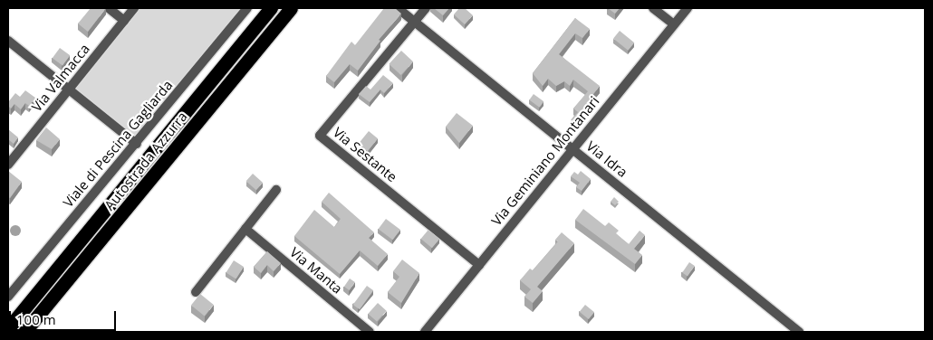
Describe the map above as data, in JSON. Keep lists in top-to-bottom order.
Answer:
{
  "streets": {
    "highway": ["Autostrada Azzurra"],
    "street": [
      "Via Valmacca",
      "Viale di Pescina Gagliarda",
      "Via Sestante",
      "Via Idra",
      "Via Geminiano Montanari",
      "Via Manta"
    ]
  },
  "crossings": [
    ["Via Sestante", "Via Idra"],
    ["Via Sestante", "Via Geminiano Montanari"],
    ["Via Idra", "Via Geminiano Montanari"]
  ],
  "scale_bar": "100 m"
}
